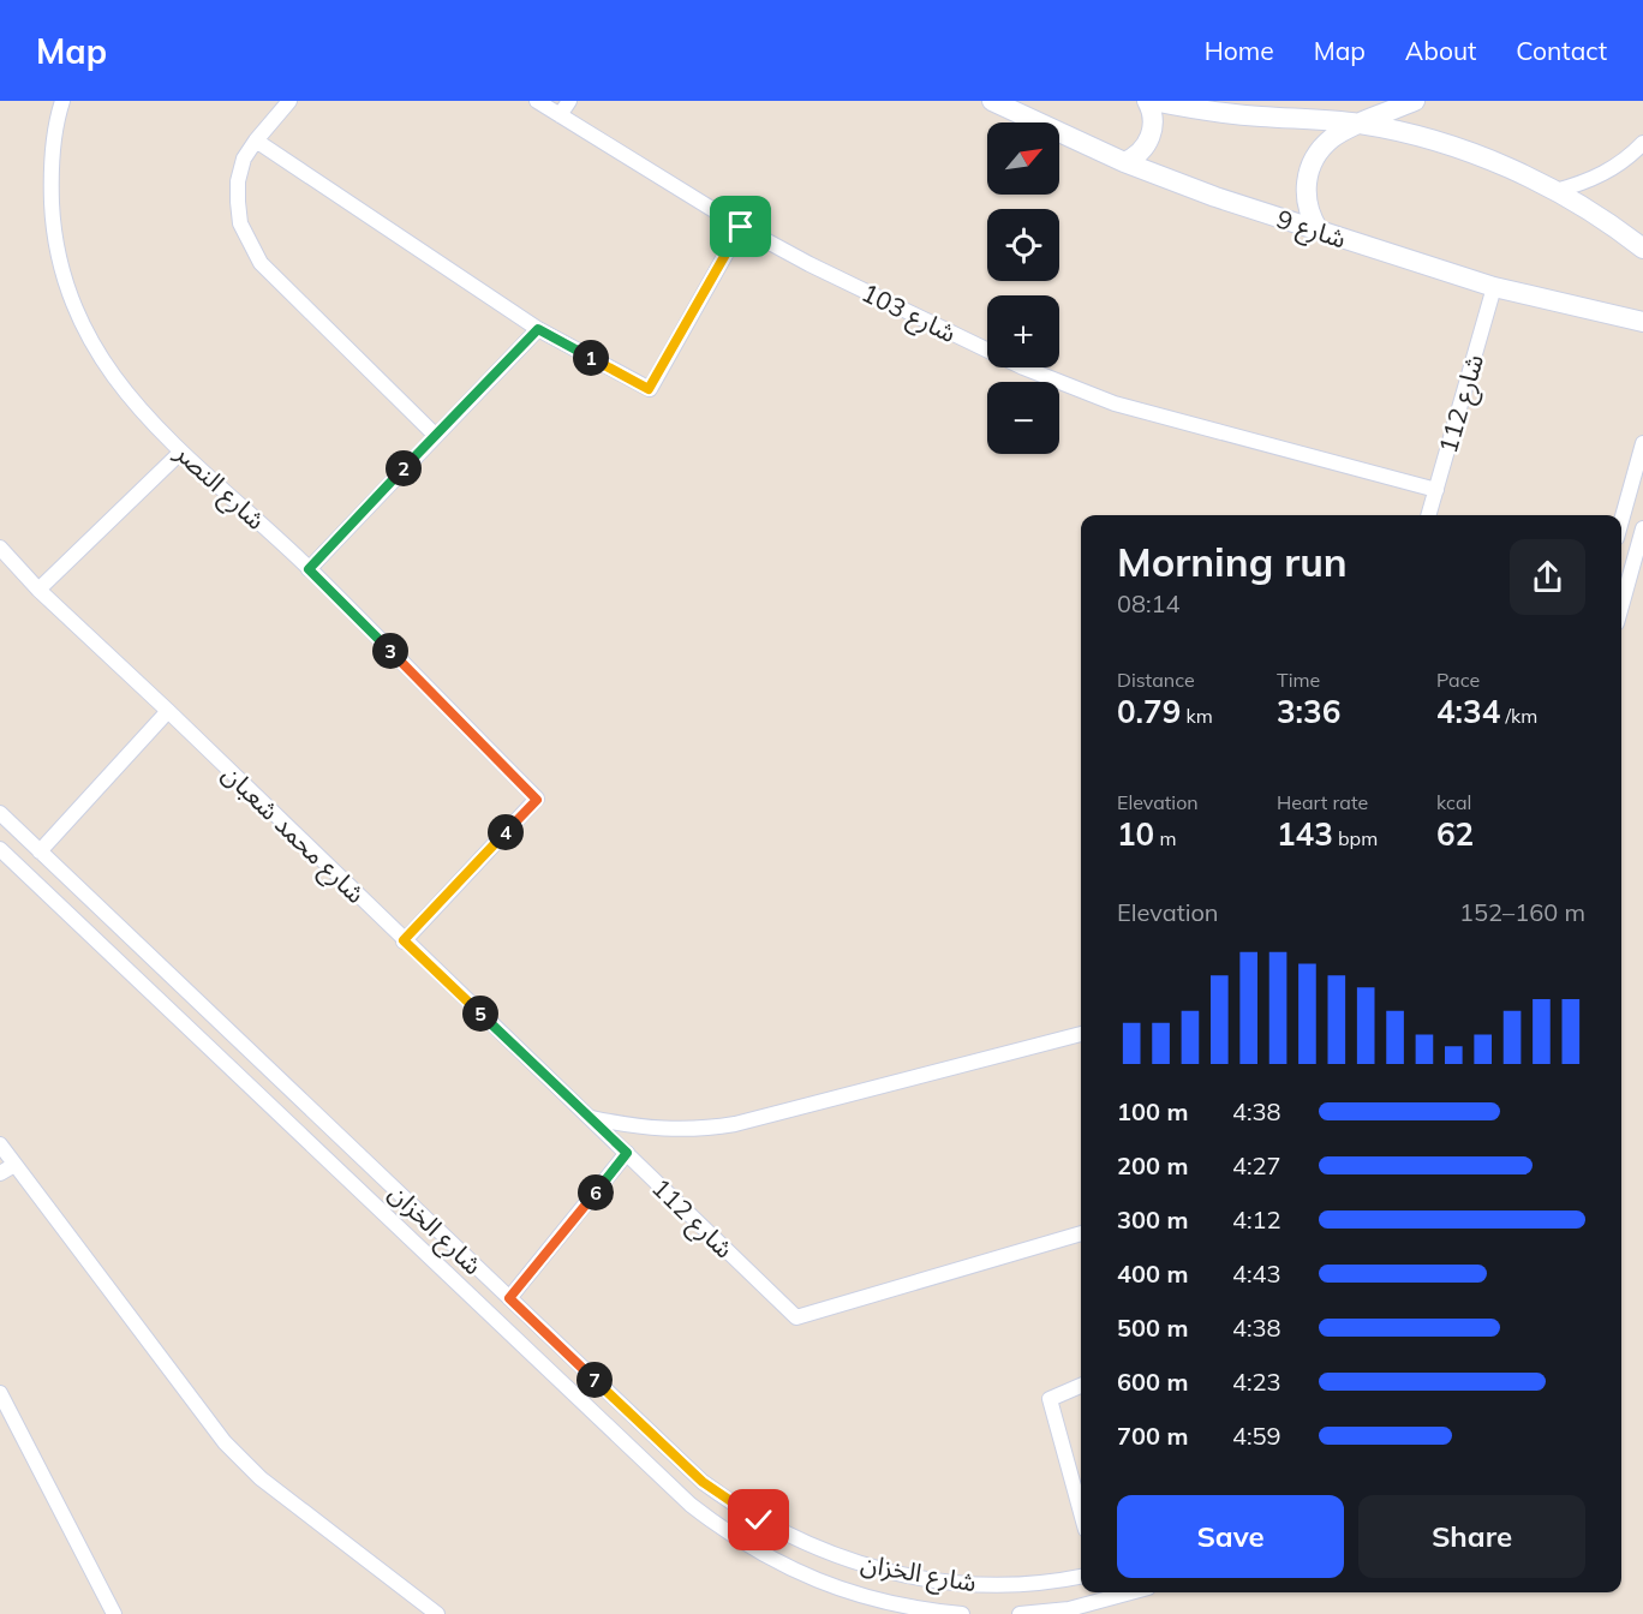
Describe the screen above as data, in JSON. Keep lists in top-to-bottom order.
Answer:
{
  "streets": {
    "main road": ["شارع 9"],
    "street": [
      "شارع 103",
      "شارع 112",
      "شارع النصر",
      "شارع محمد شعبان",
      "شارع الخزان"
    ]
  },
  "crossings": [
    ["شارع 9", "شارع 112"],
    ["شارع 103", "شارع 112"],
    ["شارع 112", "شارع محمد شعبان"],
    ["شارع النصر", "شارع محمد شعبان"]
  ],
  "north": "top right",
  "page": {
    "header": "Map",
    "nav": [
      "Home",
      "Map",
      "About",
      "Contact"
    ],
    "map_buttons": ["+", "−"],
    "pins": [
      "1",
      "2",
      "3",
      "4",
      "5",
      "6",
      "7"
    ],
    "heading": ["Morning run", "08:14"],
    "stats": [
      ["Distance", "0.79 km"],
      ["Time", "3:36"],
      ["Pace", "4:34 /km"],
      ["Elevation", "10 m"],
      ["Heart rate", "143 bpm"],
      ["kcal", "62"]
    ],
    "chart": ["Elevation", "152–160 m"],
    "list": [
      {
        "name": "100 m",
        "note": "4:38"
      },
      {
        "name": "200 m",
        "note": "4:27"
      },
      {
        "name": "300 m",
        "note": "4:12"
      },
      {
        "name": "400 m",
        "note": "4:43"
      },
      {
        "name": "500 m",
        "note": "4:38"
      },
      {
        "name": "600 m",
        "note": "4:23"
      },
      {
        "name": "700 m",
        "note": "4:59"
      }
    ],
    "buttons": ["Save", "Share"]
  }
}
